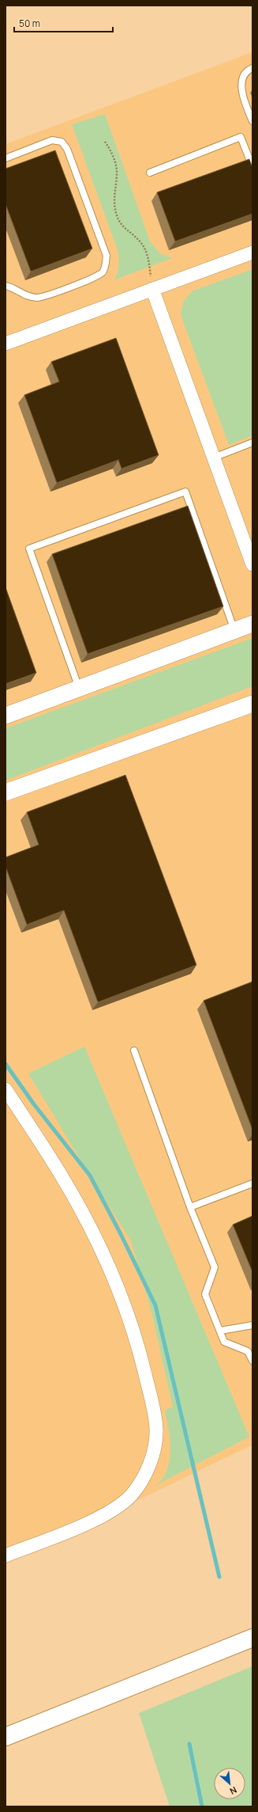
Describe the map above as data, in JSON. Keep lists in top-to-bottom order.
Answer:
{
  "scale_bar": "50 m",
  "north": "bottom right"
}
